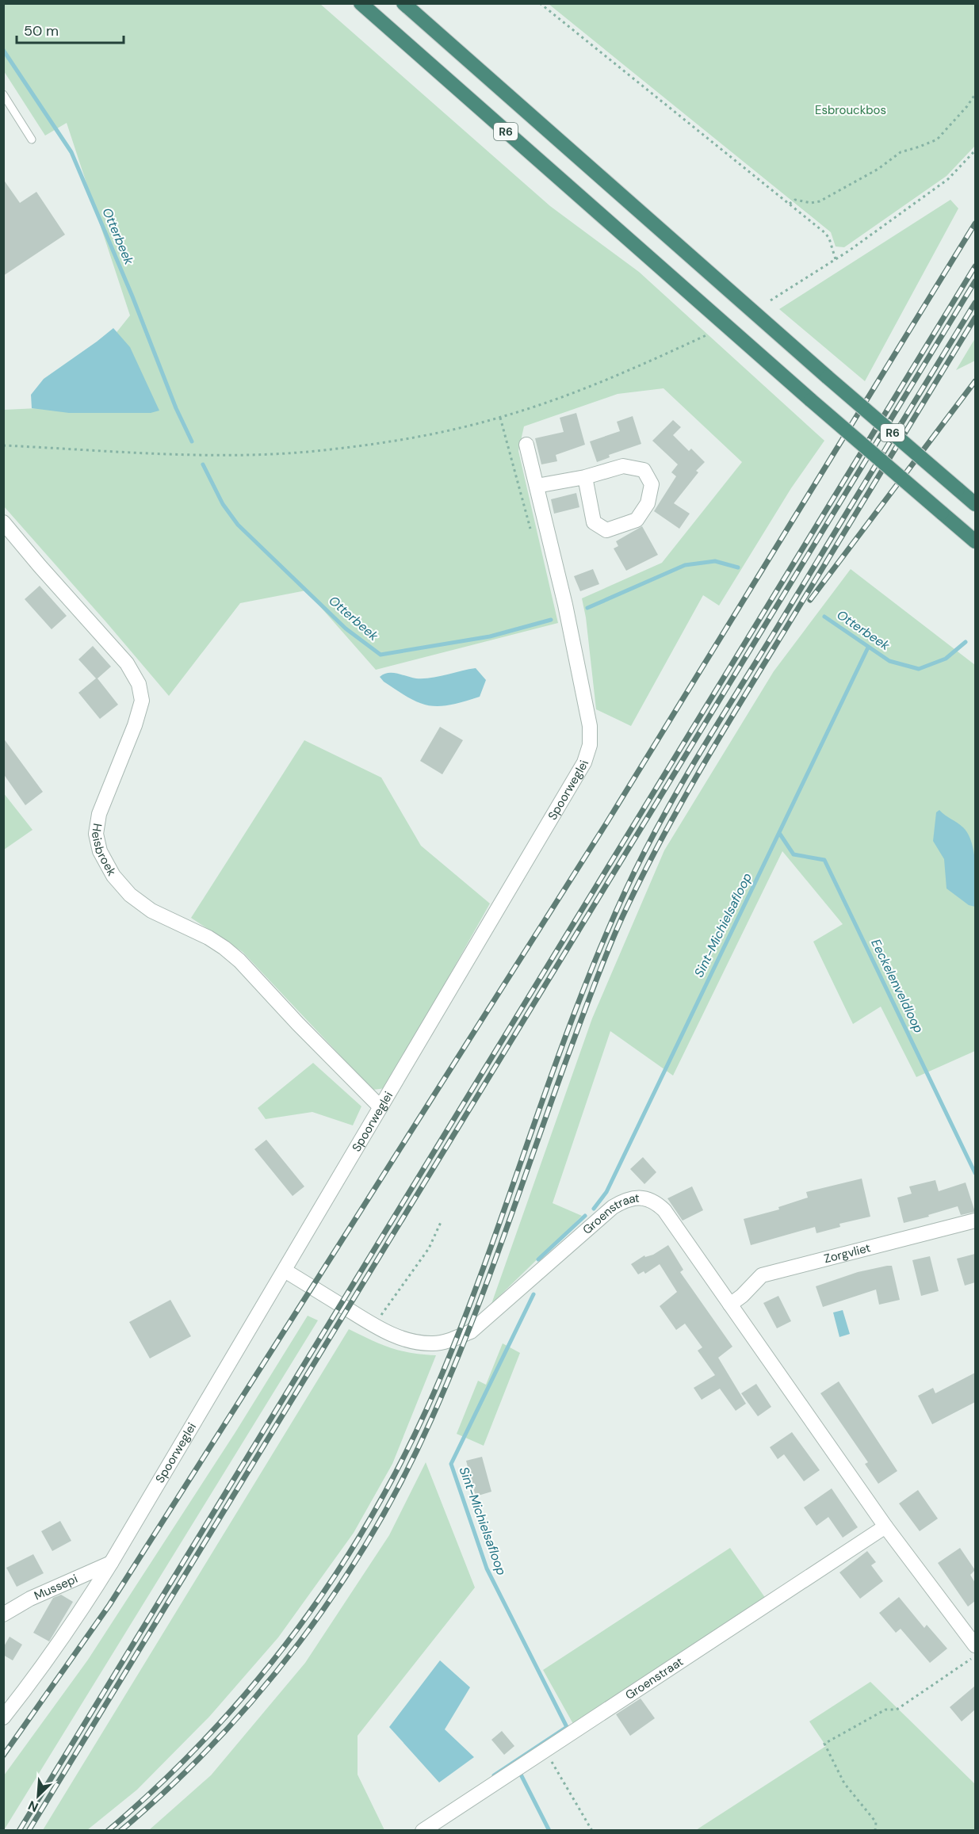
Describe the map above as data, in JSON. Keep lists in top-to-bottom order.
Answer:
{
  "streets": {
    "highway": ["R6"],
    "street": [
      "Spoorweglei",
      "Heisbroek",
      "Groenstraat",
      "Zorgvliet",
      "Mussepi"
    ]
  },
  "crossings": [
    ["Spoorweglei", "Heisbroek"],
    ["Spoorweglei", "Groenstraat"],
    ["Spoorweglei", "Mussepi"],
    ["Groenstraat", "Zorgvliet"]
  ],
  "water": ["Otterbeek", "Sint-Michielsafloop", "Eeckelenveldloop"],
  "parks": ["Esbrouckbos"],
  "scale_bar": "50 m",
  "north": "bottom left"
}
